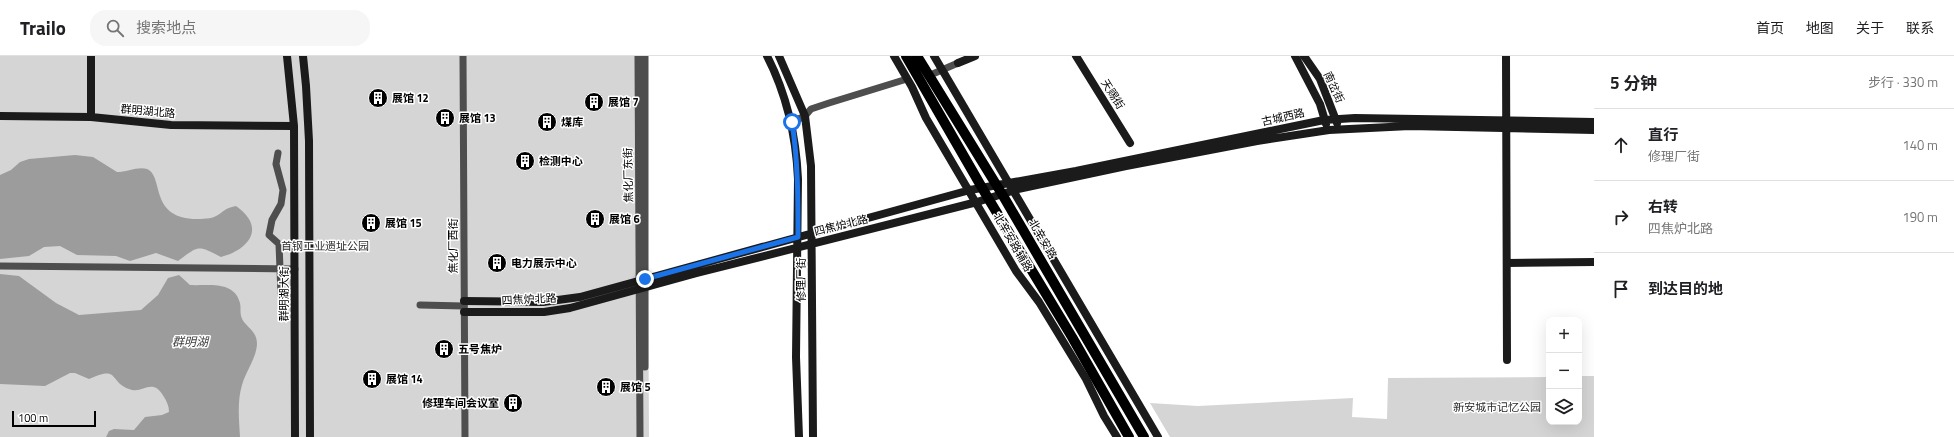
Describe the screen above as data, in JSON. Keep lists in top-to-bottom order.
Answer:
{
  "streets": {
    "main road": [
      "南岔街",
      "天赐街",
      "群明湖北路",
      "古城西路",
      "四焦炉北路",
      "北辛安路",
      "北辛安路辅路",
      "修理厂街",
      "群明湖大街"
    ],
    "street": ["焦化厂东街", "焦化厂西街"]
  },
  "crossings": [
    ["南岔街", "古城西路"],
    ["群明湖北路", "群明湖大街"],
    ["古城西路", "四焦炉北路"],
    ["古城西路", "北辛安路"],
    ["焦化厂东街", "四焦炉北路"],
    ["四焦炉北路", "北辛安路辅路"],
    ["四焦炉北路", "焦化厂西街"],
    ["四焦炉北路", "修理厂街"]
  ],
  "water": ["群明湖"],
  "parks": ["首钢工业遗址公园", "新安城市记忆公园"],
  "places": {
    "building": [
      "展馆 12",
      "展馆 7",
      "展馆 13",
      "煤库",
      "检测中心",
      "展馆 6",
      "展馆 15",
      "电力展示中心",
      "五号焦炉",
      "展馆 14",
      "展馆 5",
      "修理车间会议室"
    ]
  },
  "scale_bar": "100 m",
  "page": {
    "header": "Trailo",
    "search": "搜索地点",
    "nav": [
      "首页",
      "地图",
      "关于",
      "联系"
    ],
    "heading": ["5 分钟", "步行 · 330 m"],
    "list": [
      ["直行", "修理厂街", "140 m"],
      ["右转", "四焦炉北路", "190 m"],
      "到达目的地"
    ],
    "map_buttons": ["+", "−"],
    "scale": "100 m"
  }
}
